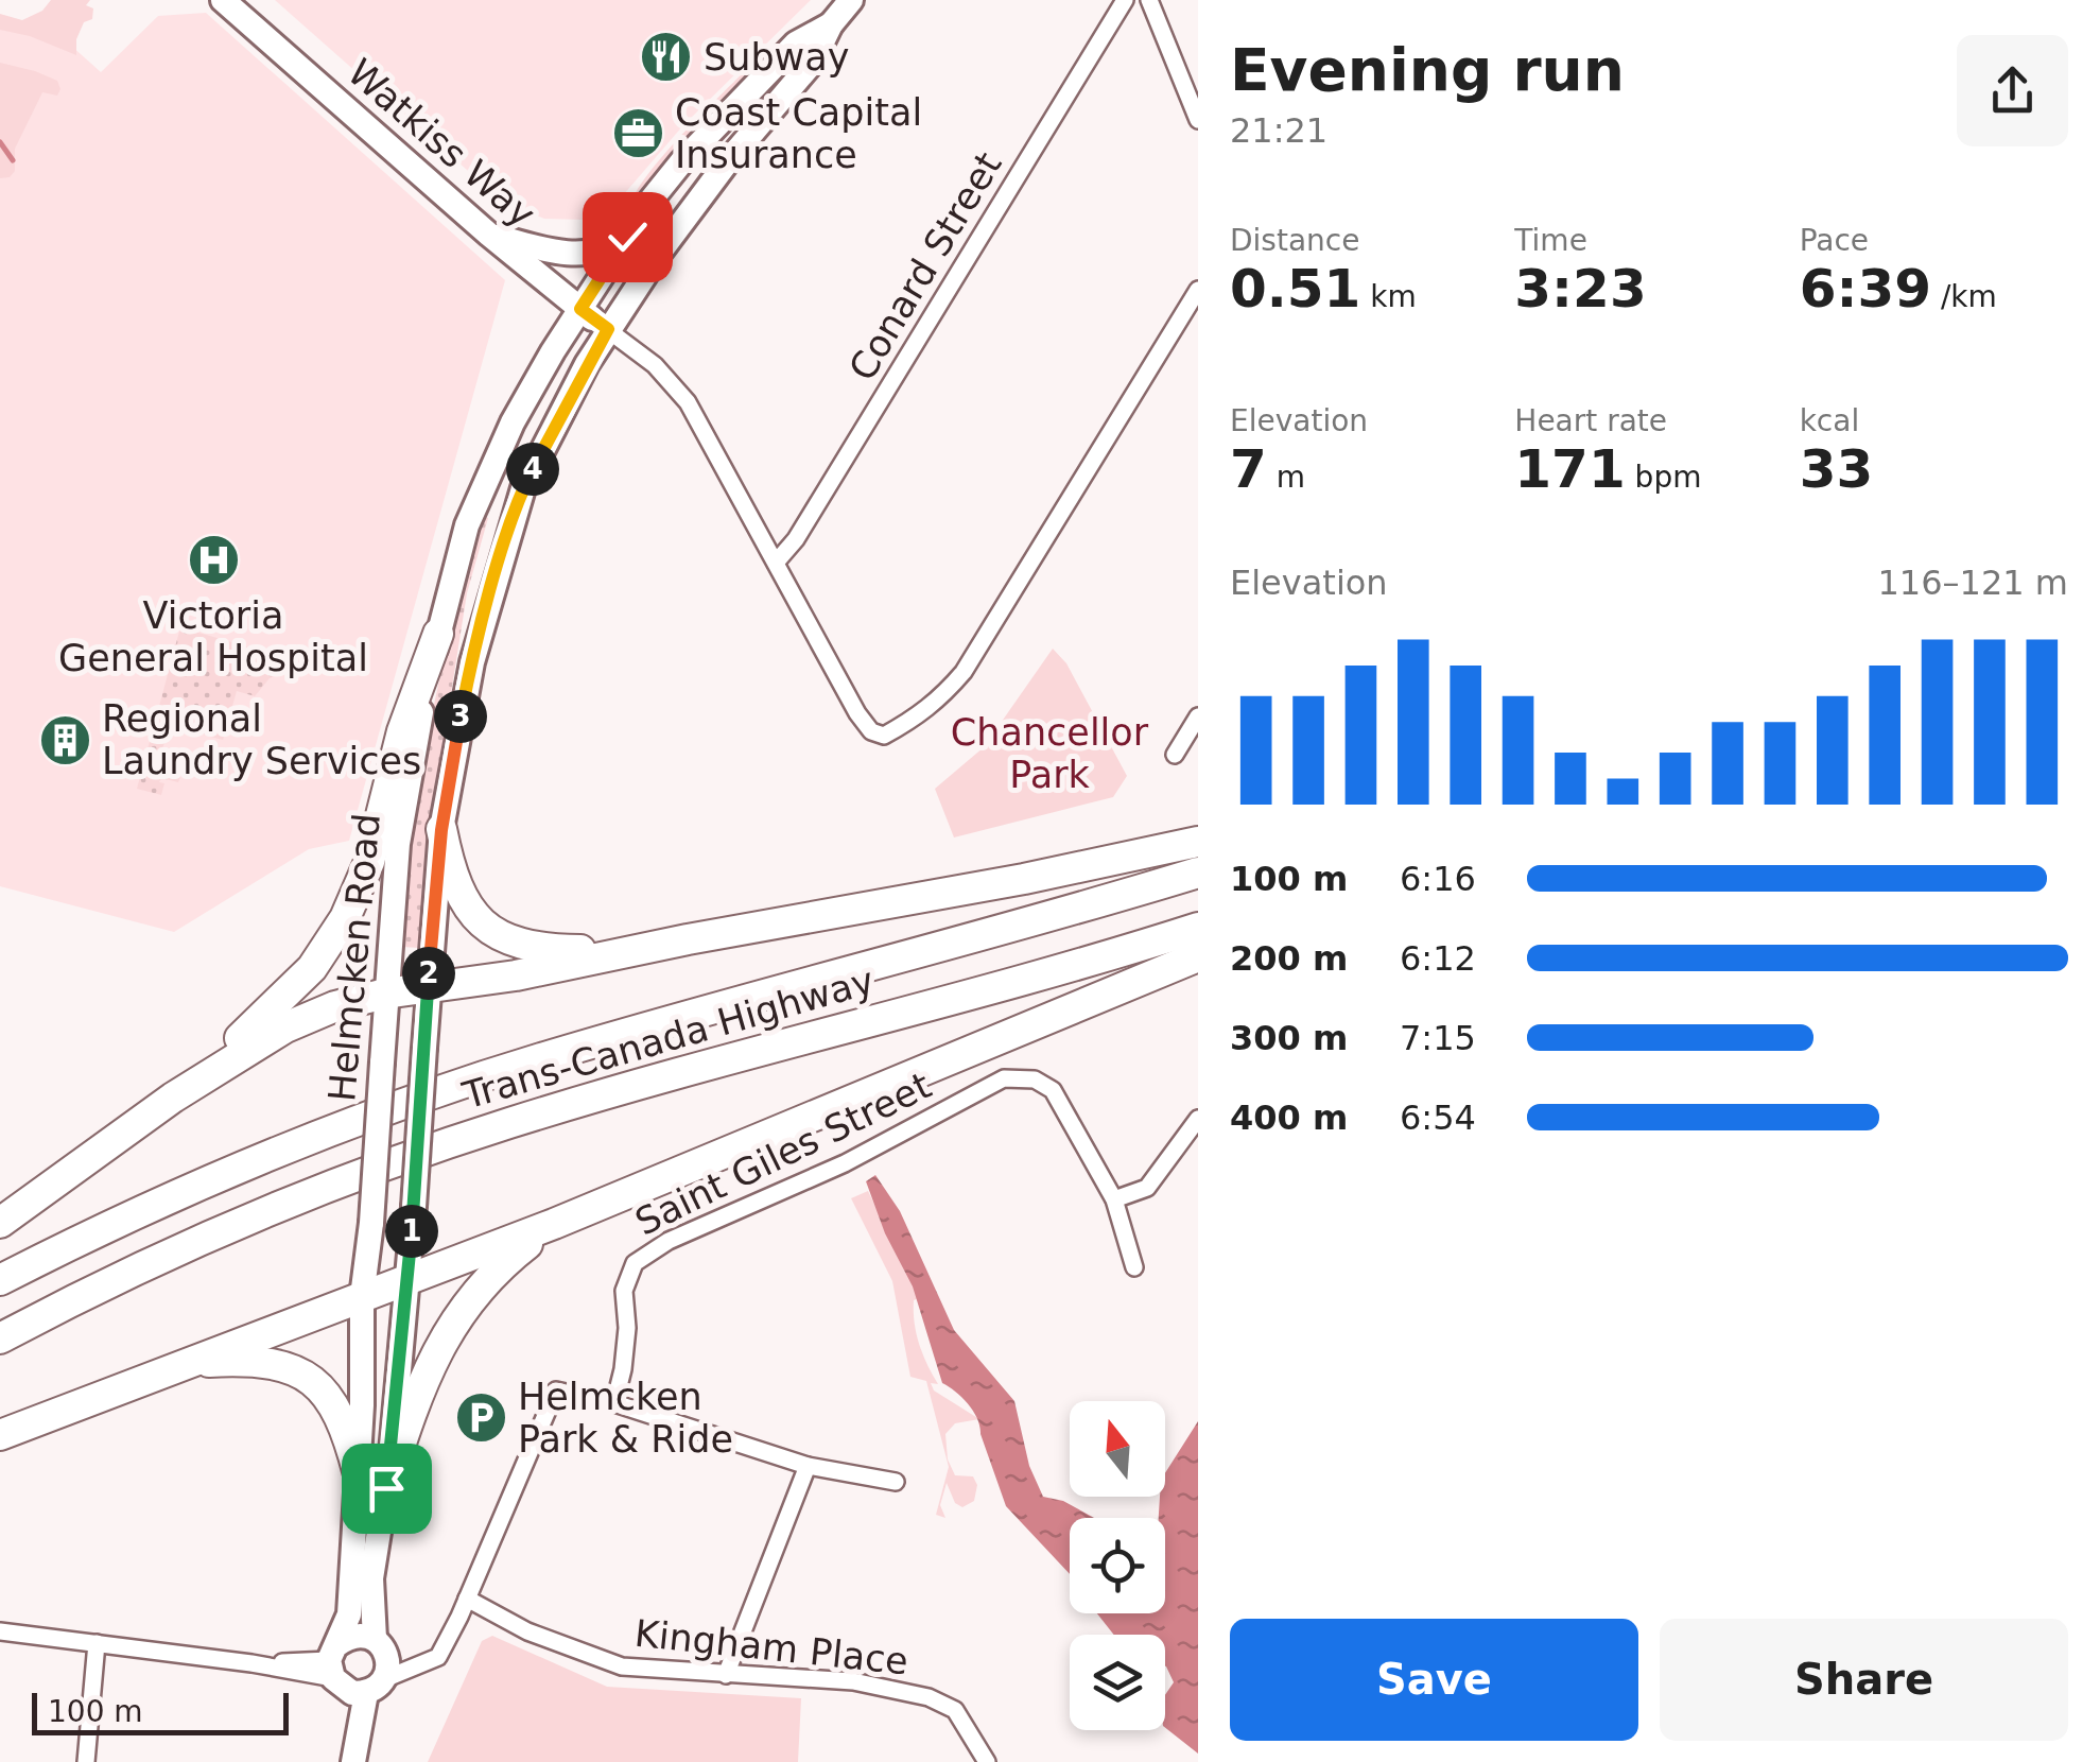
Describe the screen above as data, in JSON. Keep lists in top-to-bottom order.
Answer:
{
  "streets": {
    "highway": ["Trans-Canada Highway"],
    "main road": ["Watkiss Way", "Helmcken Road"],
    "street": ["Conard Street", "Saint Giles Street", "Kingham Place"]
  },
  "crossings": [
    ["Watkiss Way", "Helmcken Road"]
  ],
  "parks": ["Chancellor Park"],
  "places": {
    "restaurant": ["Subway"],
    "office": ["Coast Capital Insurance"],
    "hospital": ["Victoria General Hospital"],
    "building": ["Regional Laundry Services"],
    "parking": ["Helmcken Park & Ride"]
  },
  "scale_bar": "100 m",
  "north": "top",
  "page": {
    "heading": ["Evening run", "21:21"],
    "stats": [
      ["Distance", "0.51 km"],
      ["Time", "3:23"],
      ["Pace", "6:39 /km"],
      ["Elevation", "7 m"],
      ["Heart rate", "171 bpm"],
      ["kcal", "33"]
    ],
    "pins": [
      "4",
      "3",
      "2",
      "1"
    ],
    "chart": ["Elevation", "116–121 m"],
    "list": [
      {
        "name": "100 m",
        "note": "6:16"
      },
      {
        "name": "200 m",
        "note": "6:12"
      },
      {
        "name": "300 m",
        "note": "7:15"
      },
      {
        "name": "400 m",
        "note": "6:54"
      }
    ],
    "buttons": ["Save", "Share"],
    "scale": "100 m"
  }
}
